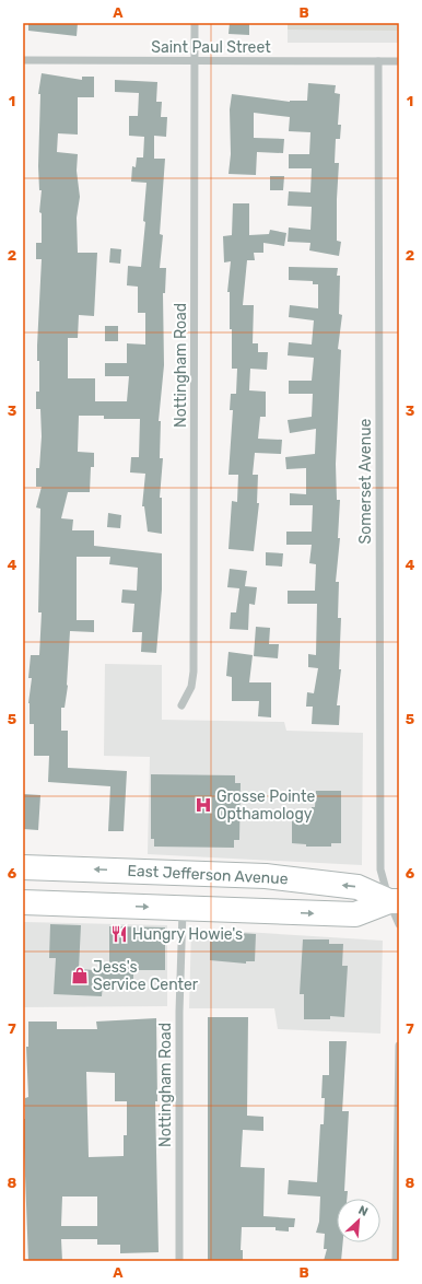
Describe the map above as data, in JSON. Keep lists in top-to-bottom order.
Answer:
{
  "streets": {
    "main road": ["East Jefferson Avenue"],
    "street": ["Saint Paul Street", "Nottingham Road", "Somerset Avenue"]
  },
  "crossings": [
    ["Saint Paul Street", "Nottingham Road"],
    ["Saint Paul Street", "Somerset Avenue"],
    ["Somerset Avenue", "East Jefferson Avenue"]
  ],
  "places": {
    "hospital": ["Grosse Pointe Opthamology"],
    "restaurant": ["Hungry Howie's"],
    "shop": ["Jess's Service Center"]
  },
  "north": "top right",
  "grid": {
    "columns": ["A", "B"],
    "rows": [
      "1",
      "2",
      "3",
      "4",
      "5",
      "6",
      "7",
      "8"
    ]
  }
}
